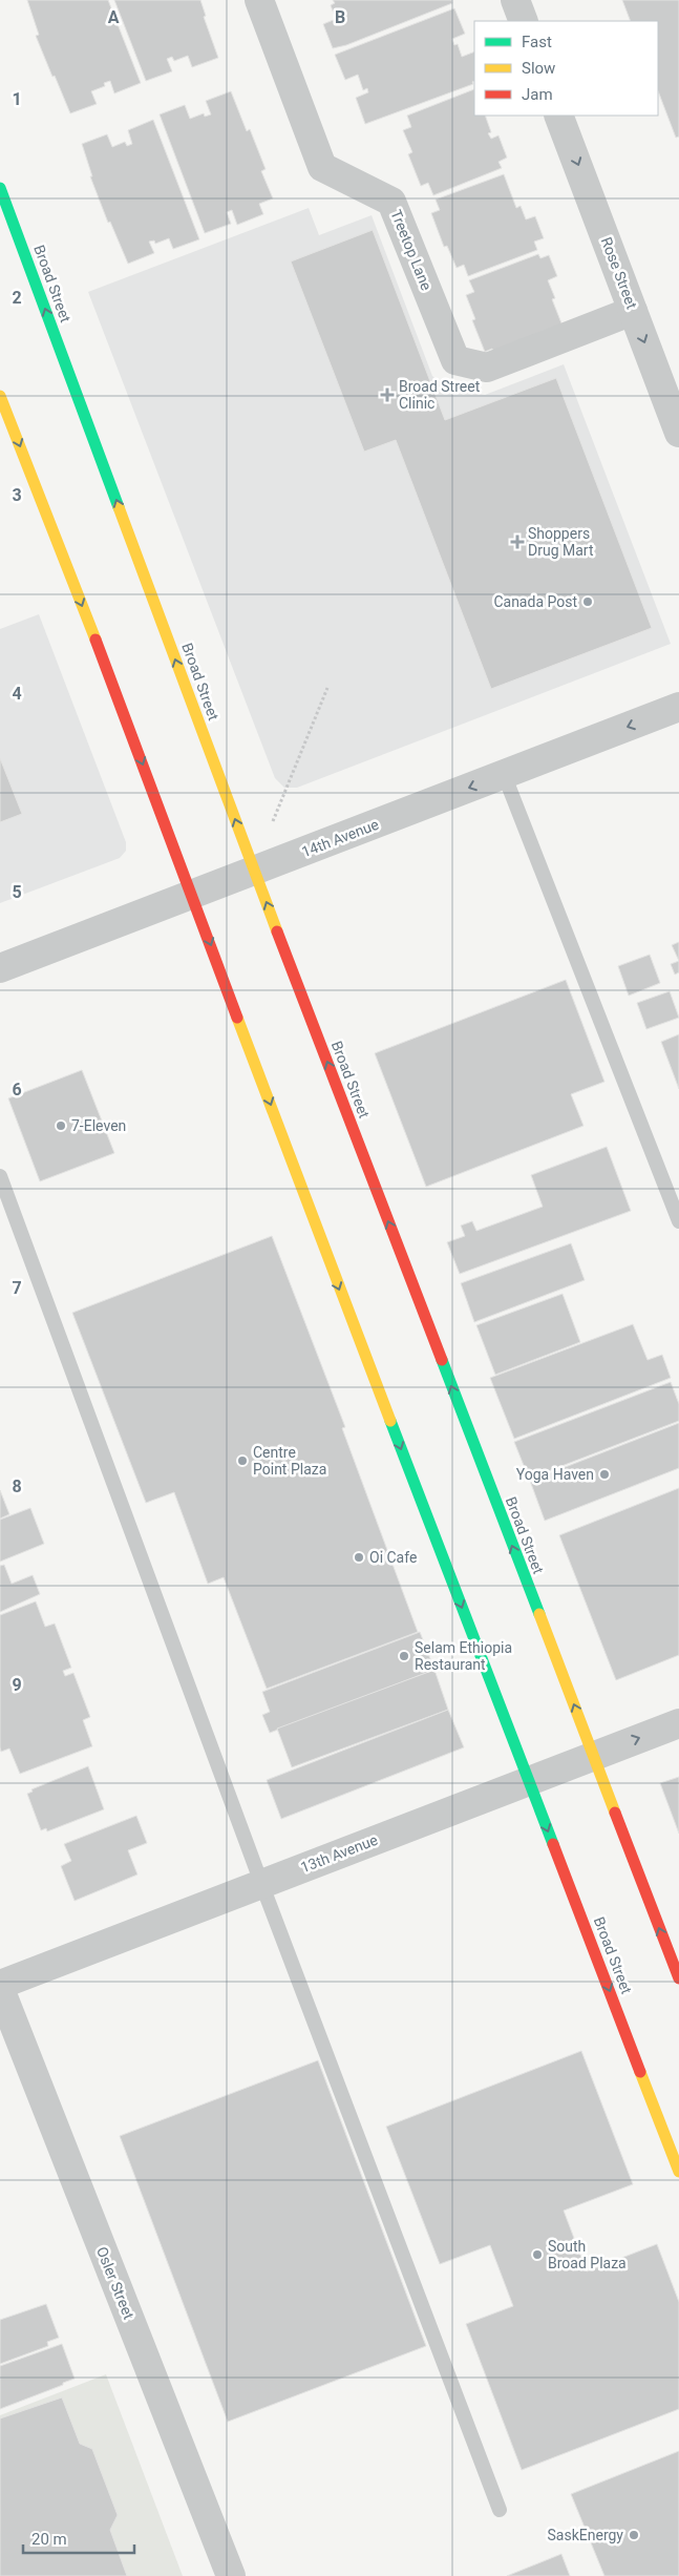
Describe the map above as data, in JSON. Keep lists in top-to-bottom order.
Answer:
{
  "streets": {
    "main road": ["Broad Street"],
    "street": [
      "Treetop Lane",
      "Rose Street",
      "14th Avenue",
      "13th Avenue",
      "Osler Street"
    ]
  },
  "crossings": [
    ["Treetop Lane", "Rose Street"],
    ["Broad Street", "14th Avenue"],
    ["Broad Street", "13th Avenue"]
  ],
  "one_way": ["Rose Street", "14th Avenue"],
  "places": {
    "health": ["Broad Street Clinic", "Shoppers Drug Mart"],
    "other": [
      "Canada Post",
      "7-Eleven",
      "Centre Point Plaza",
      "Yoga Haven",
      "Oi Cafe",
      "Selam Ethiopia Restaurant",
      "South Broad Plaza",
      "SaskEnergy"
    ]
  },
  "legend": ["Fast", "Slow", "Jam"],
  "scale_bar": "20 m",
  "grid": {
    "columns": ["A", "B"],
    "rows": [
      "1",
      "2",
      "3",
      "4",
      "5",
      "6",
      "7",
      "8",
      "9"
    ]
  }
}
